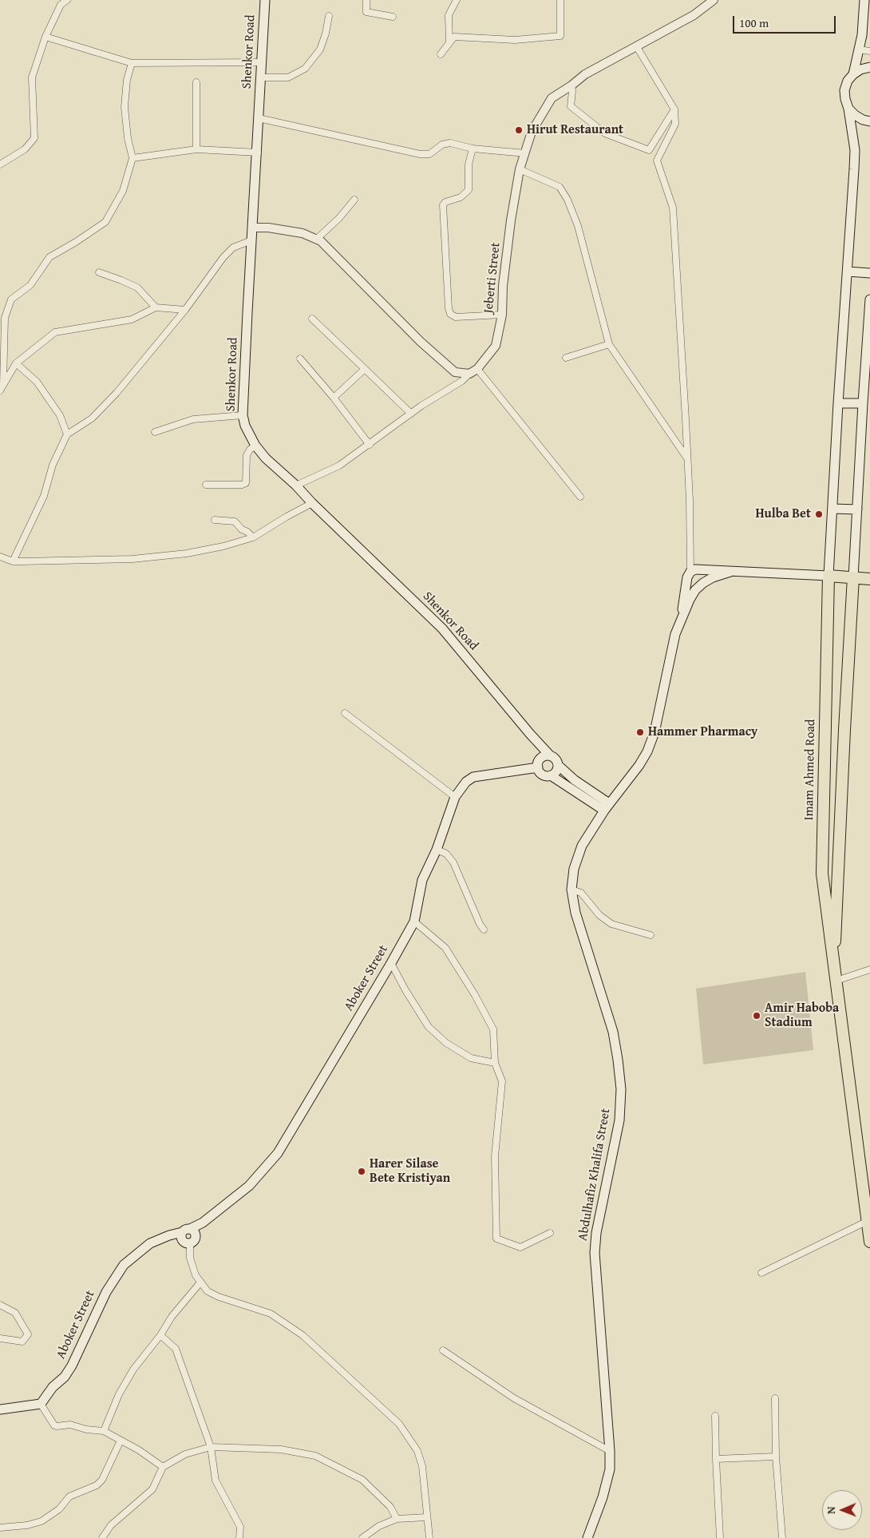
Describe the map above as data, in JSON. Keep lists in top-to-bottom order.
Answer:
{
  "streets": {
    "highway": ["Imam Ahmed Road"],
    "main road": ["Shenkor Road", "Aboker Street", "Abdulhafiz Khalifa Street"],
    "street": ["Jeberti Street"]
  },
  "crossings": [
    ["Shenkor Road", "Aboker Street"]
  ],
  "places": [
    "Hirut Restaurant",
    "Hulba Bet",
    "Hammer Pharmacy",
    "Amir Haboba Stadium",
    "Harer Silase Bete Kristiyan"
  ],
  "scale_bar": "100 m",
  "north": "left"
}
